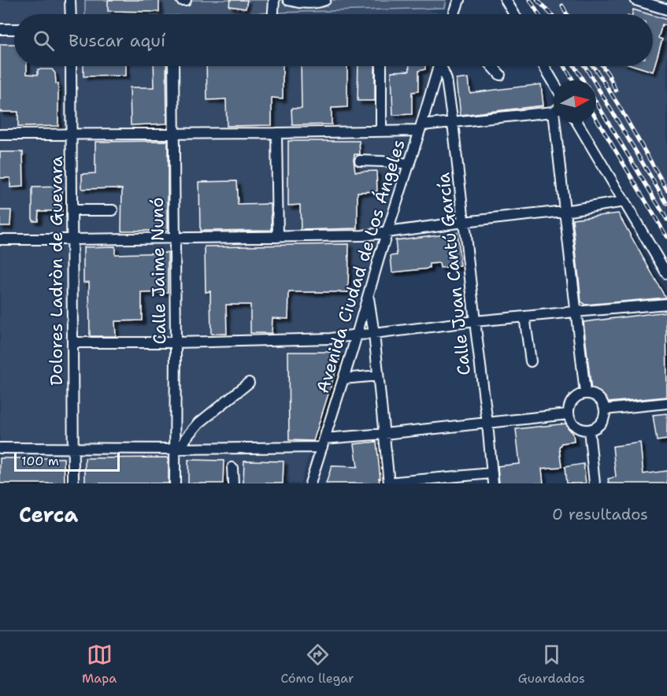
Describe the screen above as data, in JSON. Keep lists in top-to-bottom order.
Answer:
{
  "streets": {
    "street": [
      "Avenida Ciudad de Los Ángeles",
      "Dolores Ladròn de Guevara",
      "Calle Jaime Nunó",
      "Calle Juan Cantú García"
    ]
  },
  "scale_bar": "100 m",
  "north": "right",
  "page": {
    "search": "Buscar aquí",
    "scale": "100 m",
    "heading": ["Cerca", "0 resultados"],
    "nav": ["Mapa", "Cómo llegar", "Guardados"]
  }
}
